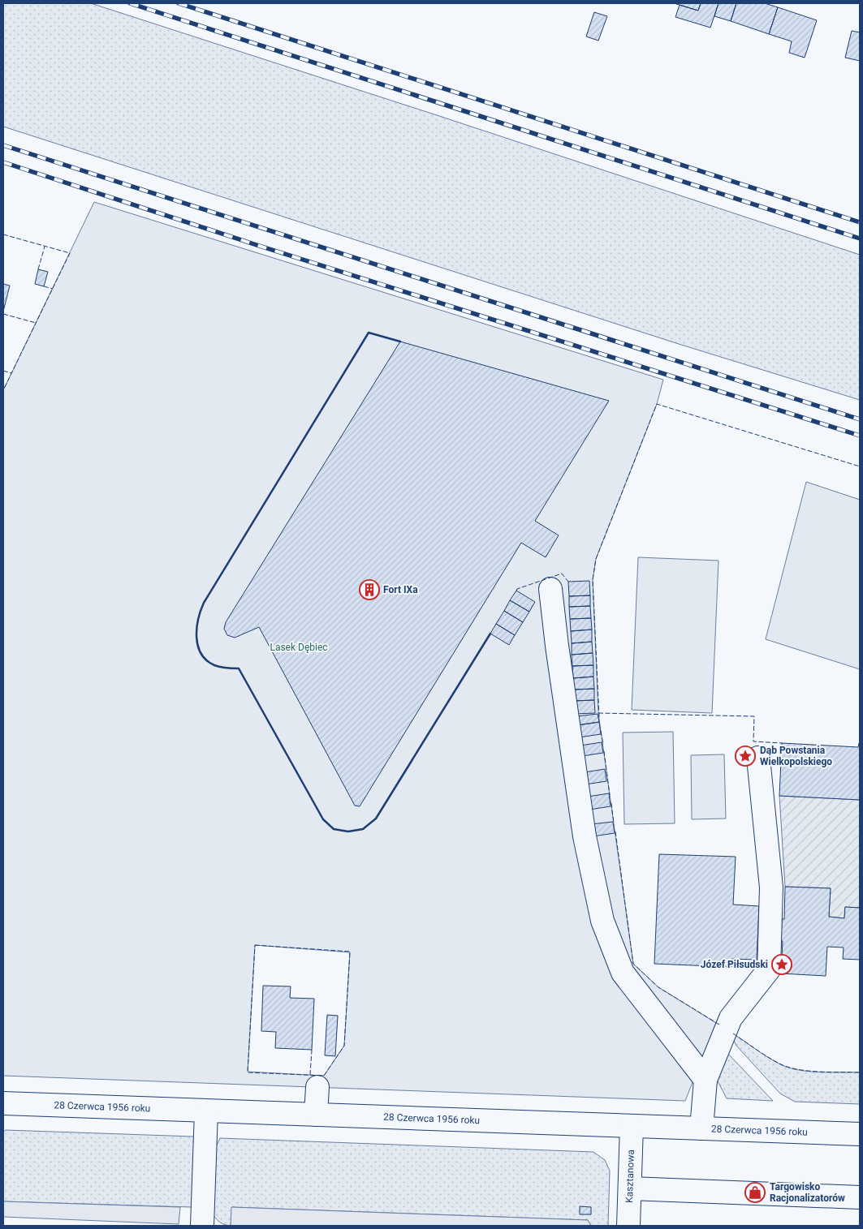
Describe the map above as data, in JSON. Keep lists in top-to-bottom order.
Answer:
{
  "streets": {
    "street": ["28 Czerwca 1956 roku", "Kasztanowa"]
  },
  "crossings": [
    ["28 Czerwca 1956 roku", "Kasztanowa"]
  ],
  "parks": ["Lasek Dębiec"],
  "places": {
    "building": ["Fort IXa"],
    "place": ["Dąb Powstania Wielkopolskiego", "Józef Piłsudski"],
    "shop": ["Targowisko Racjonalizatorów"]
  }
}
